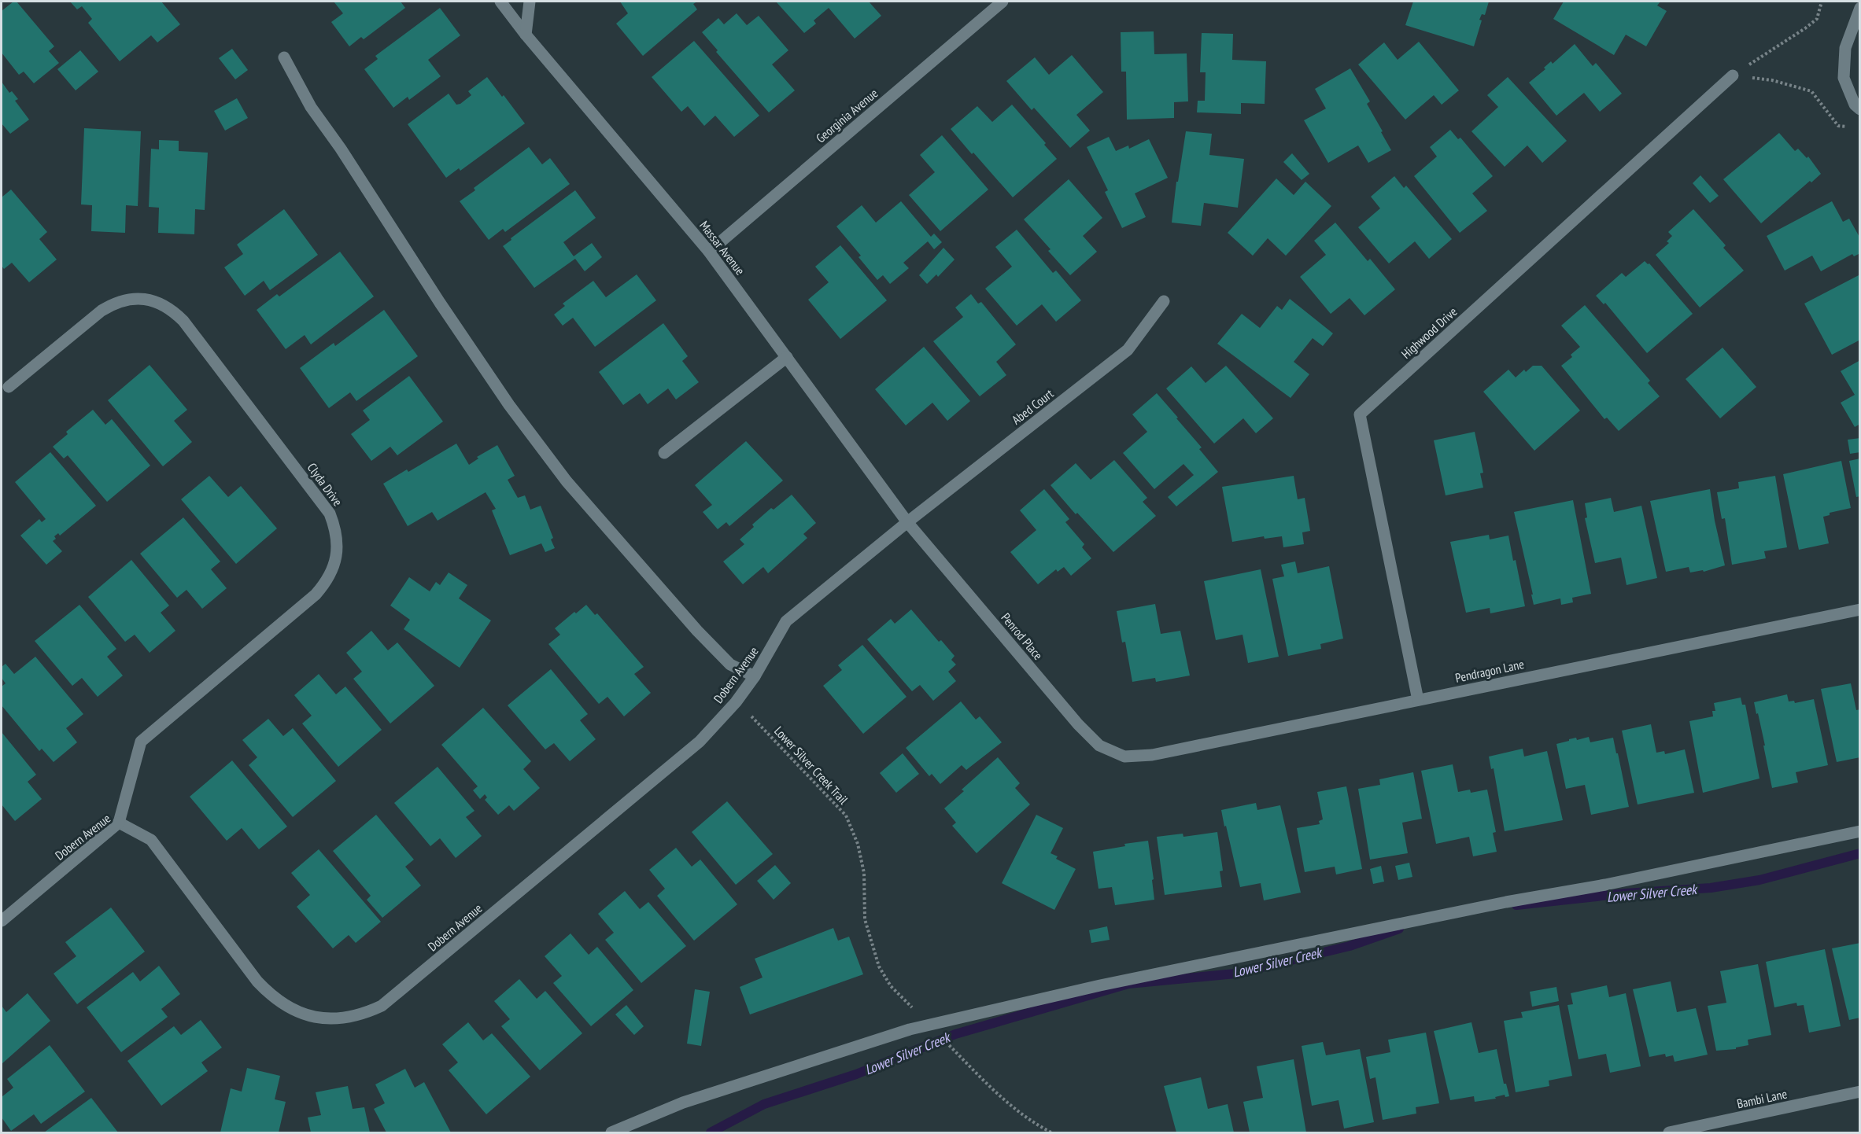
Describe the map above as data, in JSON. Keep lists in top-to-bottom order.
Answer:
{
  "streets": {
    "street": [
      "Georginia Avenue",
      "Massar Avenue",
      "Highwood Drive",
      "Abed Court",
      "Clyda Drive",
      "Penrod Place",
      "Pendragon Lane",
      "Dobern Avenue",
      "Bambi Lane"
    ],
    "path": ["Lower Silver Creek Trail"]
  },
  "crossings": [
    ["Georginia Avenue", "Massar Avenue"],
    ["Massar Avenue", "Abed Court"],
    ["Massar Avenue", "Penrod Place"],
    ["Massar Avenue", "Dobern Avenue"],
    ["Highwood Drive", "Pendragon Lane"],
    ["Abed Court", "Penrod Place"],
    ["Abed Court", "Dobern Avenue"],
    ["Clyda Drive", "Dobern Avenue"],
    ["Penrod Place", "Pendragon Lane"],
    ["Penrod Place", "Dobern Avenue"],
    ["Dobern Avenue", "Lower Silver Creek Trail"]
  ],
  "water": ["Lower Silver Creek"]
}
